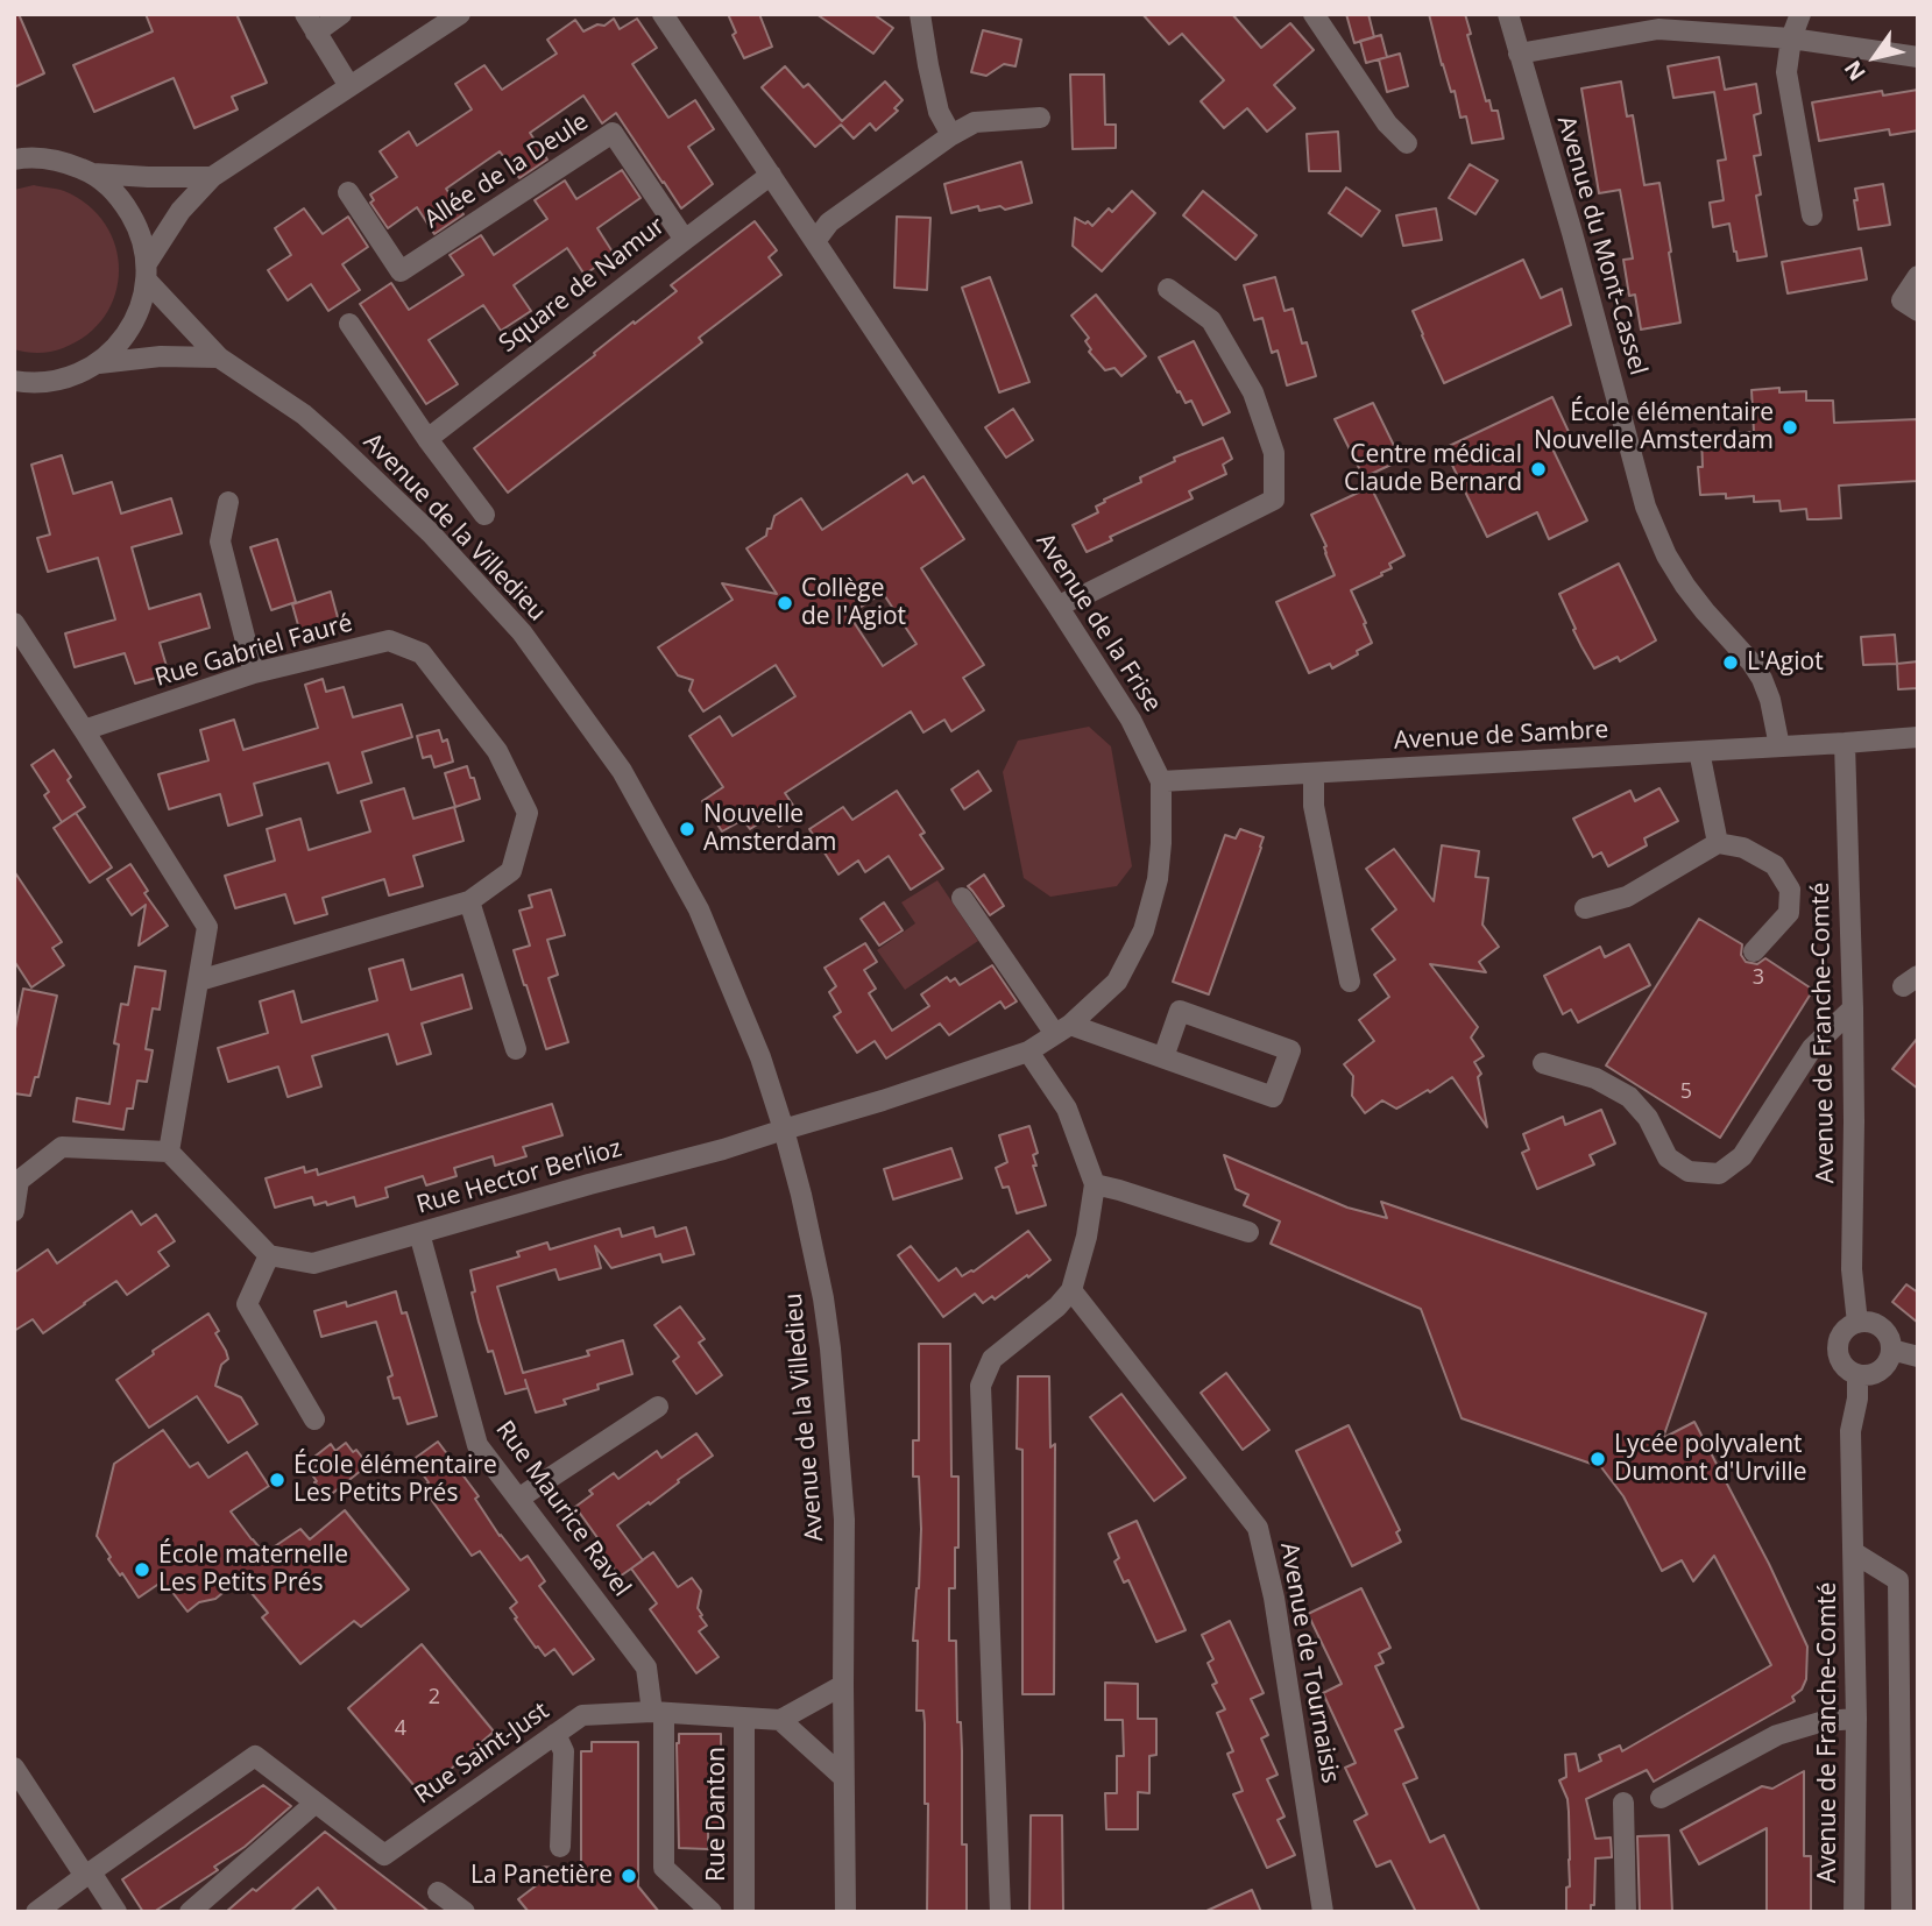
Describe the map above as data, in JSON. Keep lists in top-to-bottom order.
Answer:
{
  "streets": {
    "street": [
      "Allée de la Deule",
      "Avenue du Mont-Cassel",
      "Square de Namur",
      "Avenue de la Villedieu",
      "Avenue de la Frise",
      "Rue Gabriel Fauré",
      "Avenue de Sambre",
      "Avenue de Franche-Comté",
      "Rue Hector Berlioz",
      "Rue Maurice Ravel",
      "Avenue de Tournaisis",
      "Rue Saint-Just",
      "Rue Danton"
    ]
  },
  "crossings": [
    ["Allée de la Deule", "Square de Namur"],
    ["Avenue du Mont-Cassel", "Avenue de Sambre"],
    ["Square de Namur", "Avenue de la Frise"],
    ["Avenue de la Villedieu", "Avenue de la Frise"],
    ["Avenue de la Villedieu", "Rue Hector Berlioz"],
    ["Avenue de la Frise", "Avenue de Sambre"],
    ["Avenue de la Frise", "Rue Hector Berlioz"],
    ["Avenue de Sambre", "Avenue de Franche-Comté"],
    ["Rue Hector Berlioz", "Rue Maurice Ravel"],
    ["Rue Maurice Ravel", "Rue Saint-Just"],
    ["Rue Maurice Ravel", "Rue Danton"],
    ["Rue Saint-Just", "Rue Danton"]
  ],
  "places": [
    "École élémentaire Nouvelle Amsterdam",
    "Centre médical Claude Bernard",
    "Collège de l'Agiot",
    "L'Agiot",
    "Nouvelle Amsterdam",
    "Lycée polyvalent Dumont d'Urville",
    "École élémentaire Les Petits Prés",
    "École maternelle Les Petits Prés",
    "La Panetière"
  ],
  "house_numbers": [
    "3",
    "5",
    "2",
    "4"
  ],
  "north": "bottom left"
}
